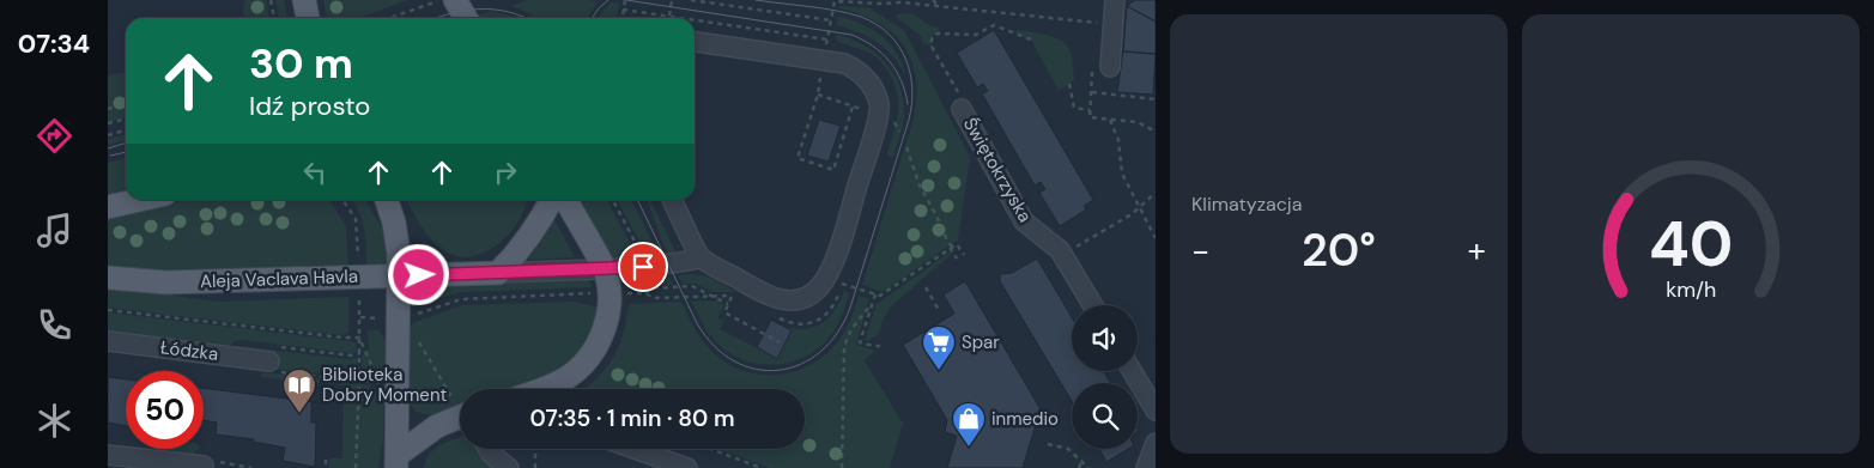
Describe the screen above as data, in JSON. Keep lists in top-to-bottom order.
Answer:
{
  "streets": {
    "main road": ["Aleja Vaclava Havla"],
    "street": ["Świętokrzyska", "Łódzka"]
  },
  "places": {
    "supermarket": ["Spar"],
    "library": ["Biblioteka Dobry Moment"],
    "shop": ["inmedio"]
  },
  "page": {
    "tabs": "07:34",
    "tile": "Klimatyzacja",
    "turn": ["30 m", "Idź prosto"],
    "heat": ["−", "20°", "+"],
    "limit": "50",
    "trip": "07:35 · 1 min · 80 m",
    "gauge": ["40", "km/h"]
  }
}
